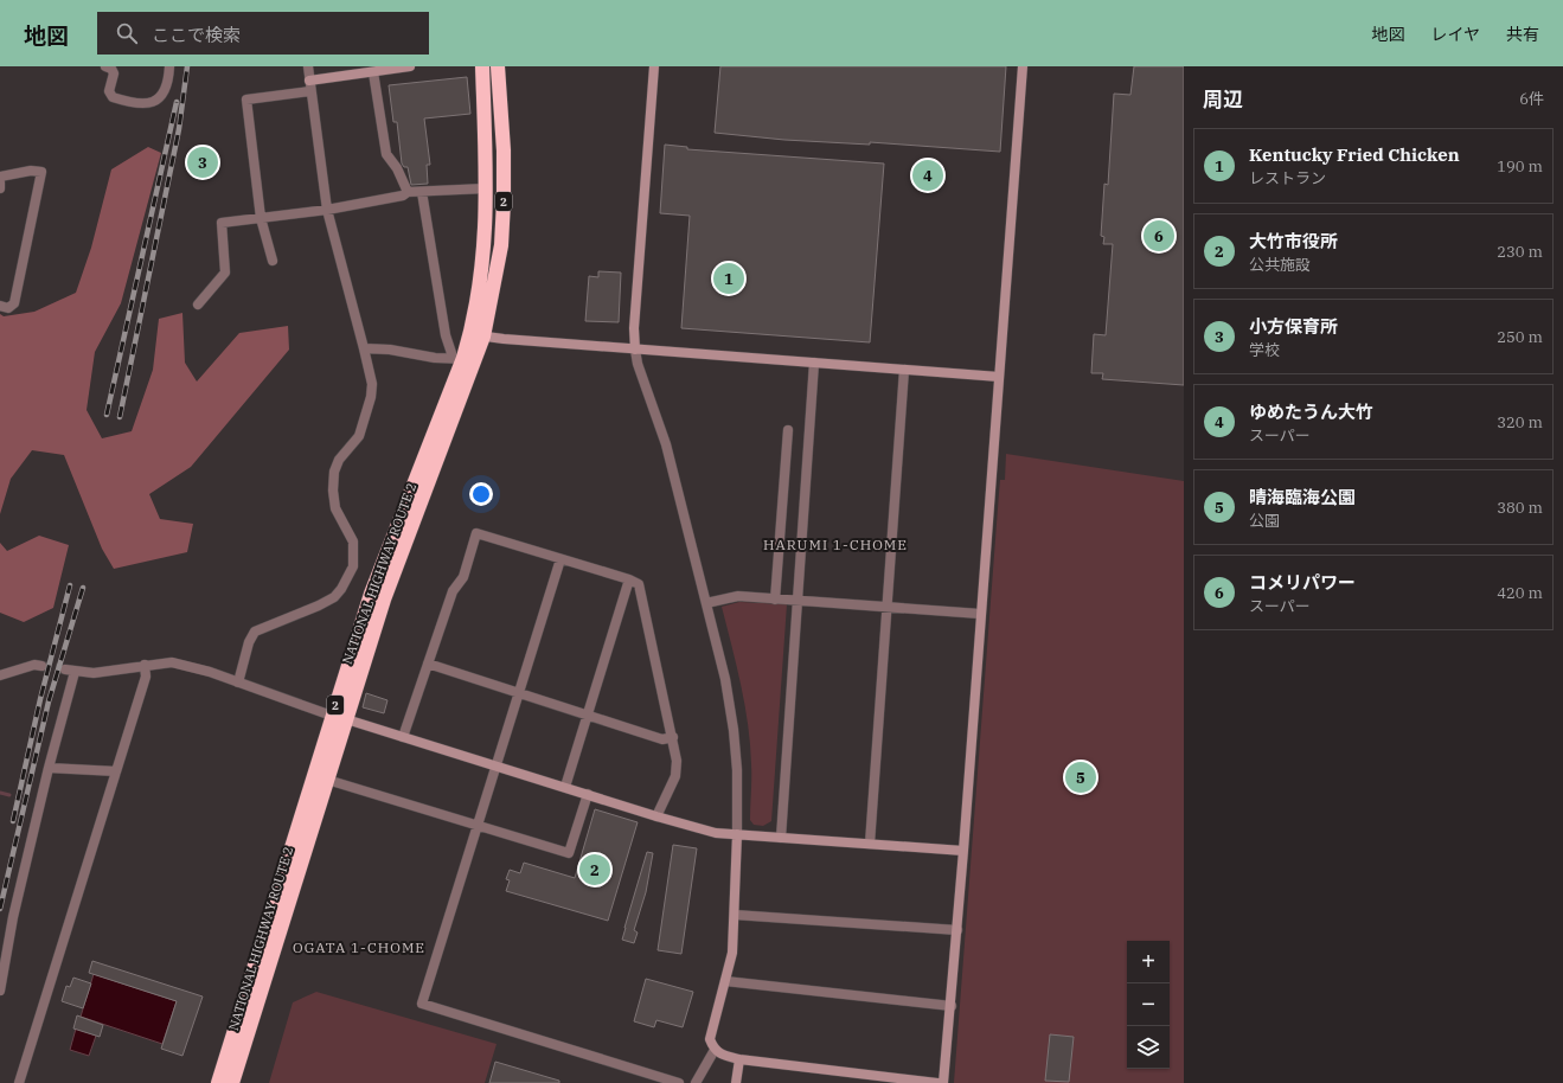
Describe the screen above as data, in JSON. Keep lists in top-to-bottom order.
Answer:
{
  "streets": {
    "highway": ["2", "NATIONAL HIGHWAY ROUTE 2"]
  },
  "districts": ["HARUMI 1-CHOME", "OGATA 1-CHOME"],
  "page": {
    "header": "地図",
    "search": "ここで検索",
    "nav": ["地図", "レイヤ", "共有"],
    "heading": ["周辺", "6件"],
    "list": [
      {
        "mark": "1",
        "name": "Kentucky Fried Chicken",
        "note": "レストラン",
        "value": "190 m"
      },
      {
        "mark": "2",
        "name": "大竹市役所",
        "note": "公共施設",
        "value": "230 m"
      },
      {
        "mark": "3",
        "name": "小方保育所",
        "note": "学校",
        "value": "250 m"
      },
      {
        "mark": "4",
        "name": "ゆめたうん大竹",
        "note": "スーパー",
        "value": "320 m"
      },
      {
        "mark": "5",
        "name": "晴海臨海公園",
        "note": "公園",
        "value": "380 m"
      },
      {
        "mark": "6",
        "name": "コメリパワー",
        "note": "スーパー",
        "value": "420 m"
      }
    ],
    "pins": [
      "3",
      "4",
      "6",
      "1",
      "5",
      "2"
    ],
    "map_buttons": ["+", "−"]
  }
}
